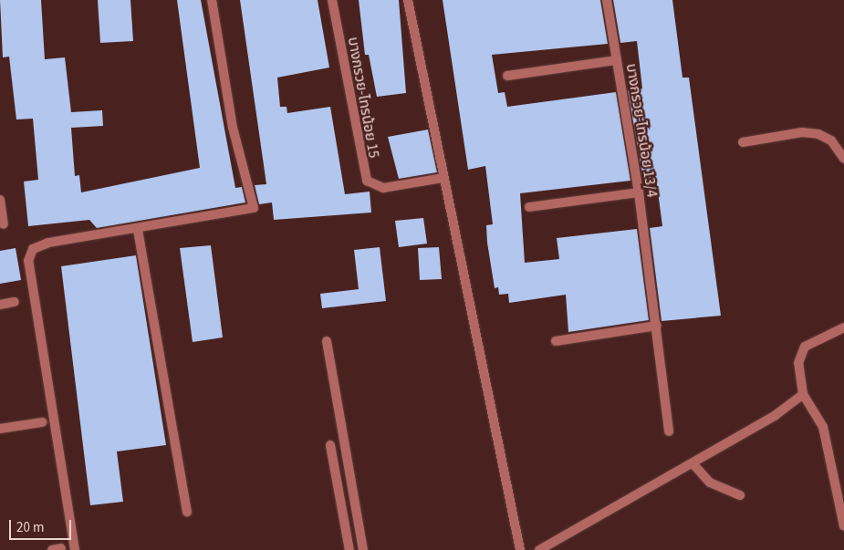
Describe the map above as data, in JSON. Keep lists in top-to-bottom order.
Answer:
{
  "streets": {
    "street": ["บางกรวย-ไทรน้อย 15", "บางกรวย-ไทรน้อย 13/4"]
  },
  "scale_bar": "20 m"
}
